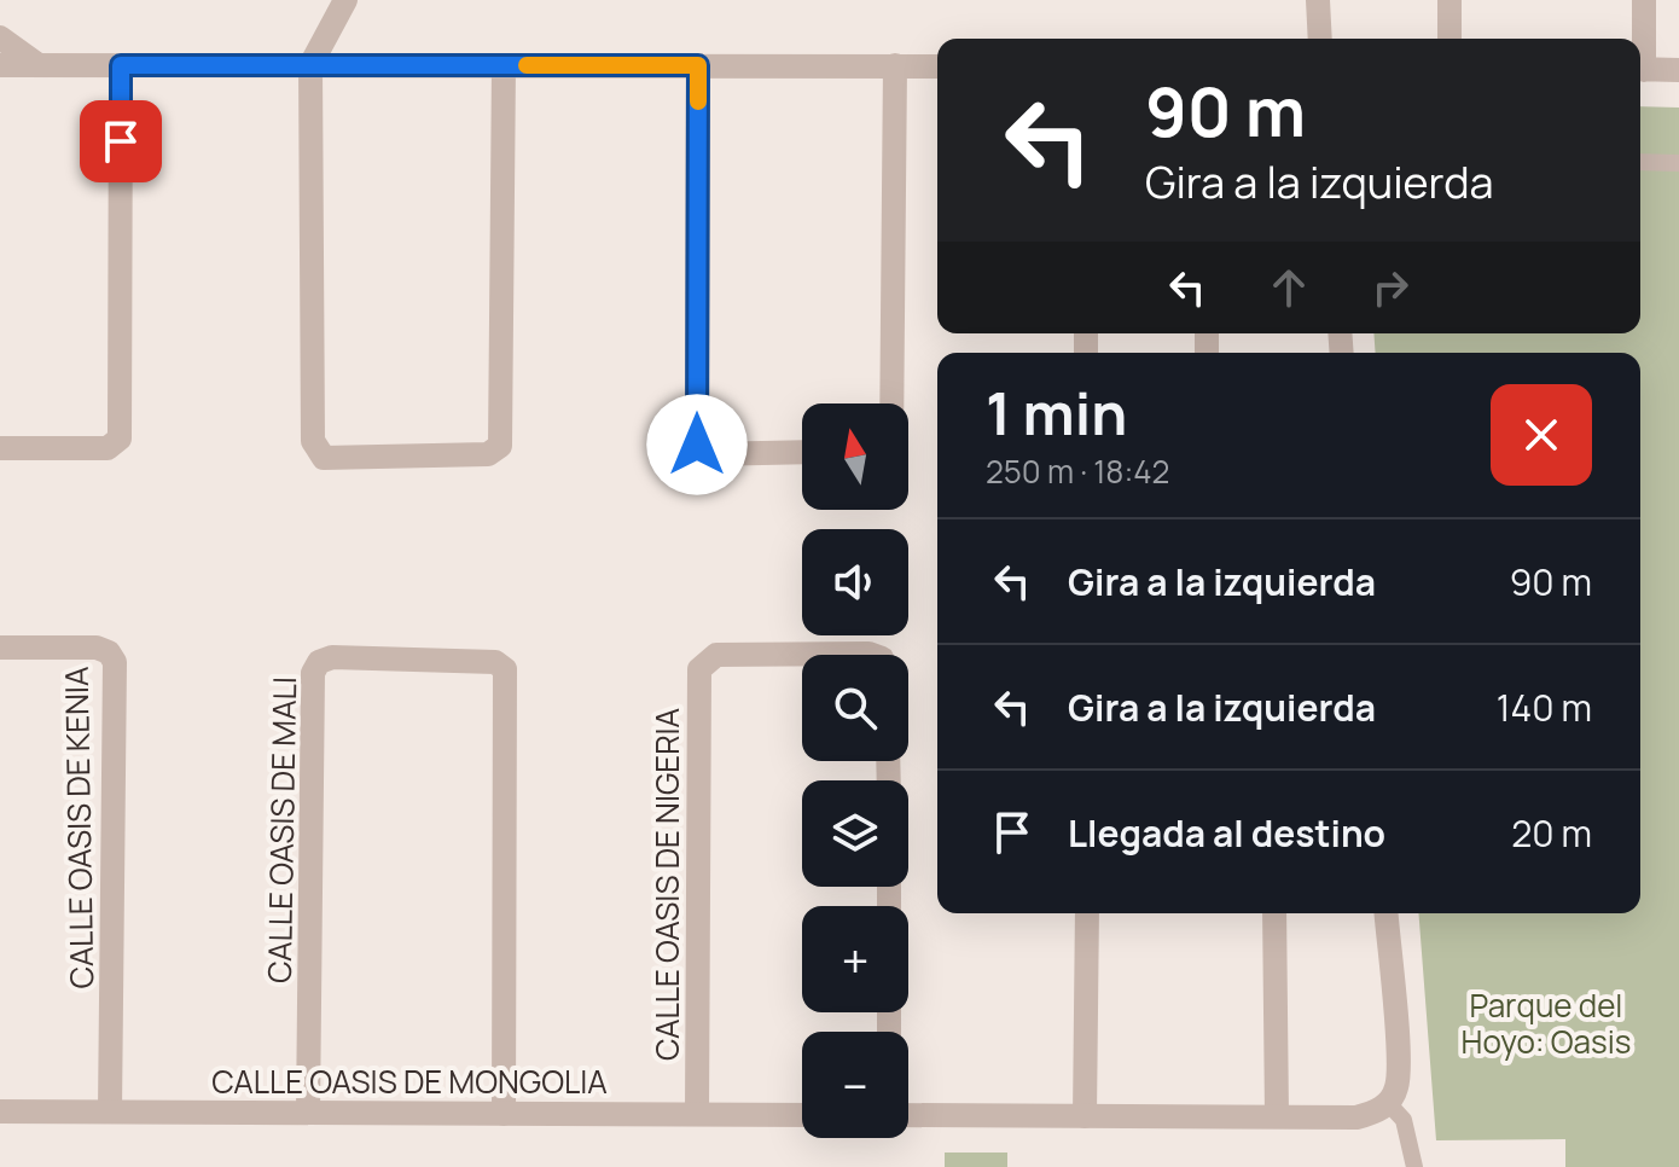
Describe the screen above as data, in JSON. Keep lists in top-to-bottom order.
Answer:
{
  "streets": {
    "street": [
      "CALLE OASIS DE KENIA",
      "CALLE OASIS DE MALI",
      "CALLE OASIS DE NIGERIA",
      "CALLE OASIS DE MONGOLIA"
    ]
  },
  "crossings": [
    ["CALLE OASIS DE KENIA", "CALLE OASIS DE MONGOLIA"],
    ["CALLE OASIS DE MALI", "CALLE OASIS DE MONGOLIA"],
    ["CALLE OASIS DE NIGERIA", "CALLE OASIS DE MONGOLIA"]
  ],
  "parks": ["Parque del Hoyo: Oasis"],
  "north": "top",
  "page": {
    "turn": ["90 m", "Gira a la izquierda"],
    "heading": ["1 min", "250 m · 18:42"],
    "map_buttons": ["+", "−"],
    "list": [
      {
        "name": "Gira a la izquierda",
        "value": "90 m"
      },
      {
        "name": "Gira a la izquierda",
        "value": "140 m"
      },
      {
        "name": "Llegada al destino",
        "value": "20 m"
      }
    ]
  }
}
